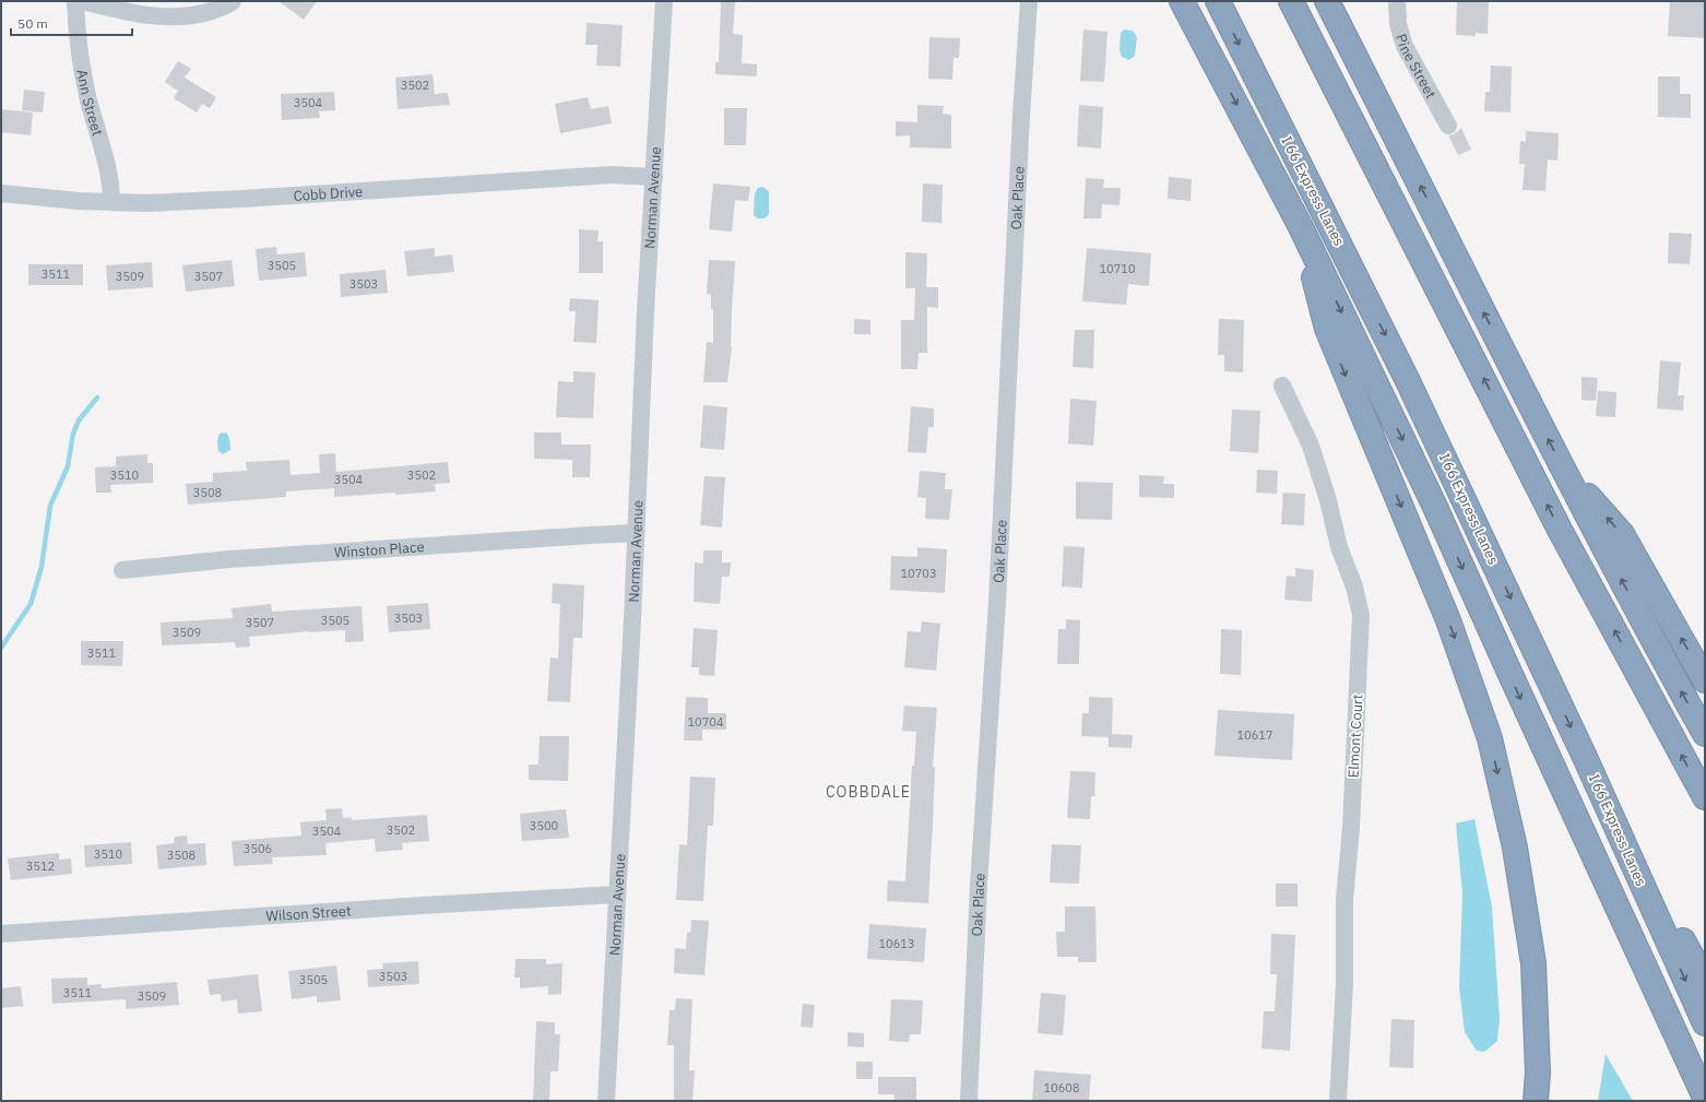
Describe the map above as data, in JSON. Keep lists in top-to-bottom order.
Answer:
{
  "streets": {
    "highway": ["I 66 Express Lanes"],
    "street": [
      "Pine Street",
      "Ann Street",
      "Cobb Drive",
      "Norman Avenue",
      "Oak Place",
      "Winston Place",
      "Elmont Court",
      "Wilson Street"
    ]
  },
  "crossings": [
    ["Ann Street", "Cobb Drive"],
    ["Cobb Drive", "Norman Avenue"],
    ["Norman Avenue", "Winston Place"],
    ["Norman Avenue", "Wilson Street"]
  ],
  "districts": ["COBBDALE"],
  "house_numbers": [
    "3502",
    "3504",
    "3505",
    "10710",
    "3511",
    "3509",
    "3507",
    "3503",
    "3510",
    "3502",
    "3504",
    "3508",
    "10703",
    "3503",
    "3505",
    "3507",
    "3509",
    "3511",
    "10704",
    "10617",
    "3500",
    "3502",
    "3504",
    "3506",
    "3510",
    "3508",
    "3512",
    "10613",
    "3503",
    "3505",
    "3511",
    "3509",
    "10608"
  ],
  "scale_bar": "50 m"
}
